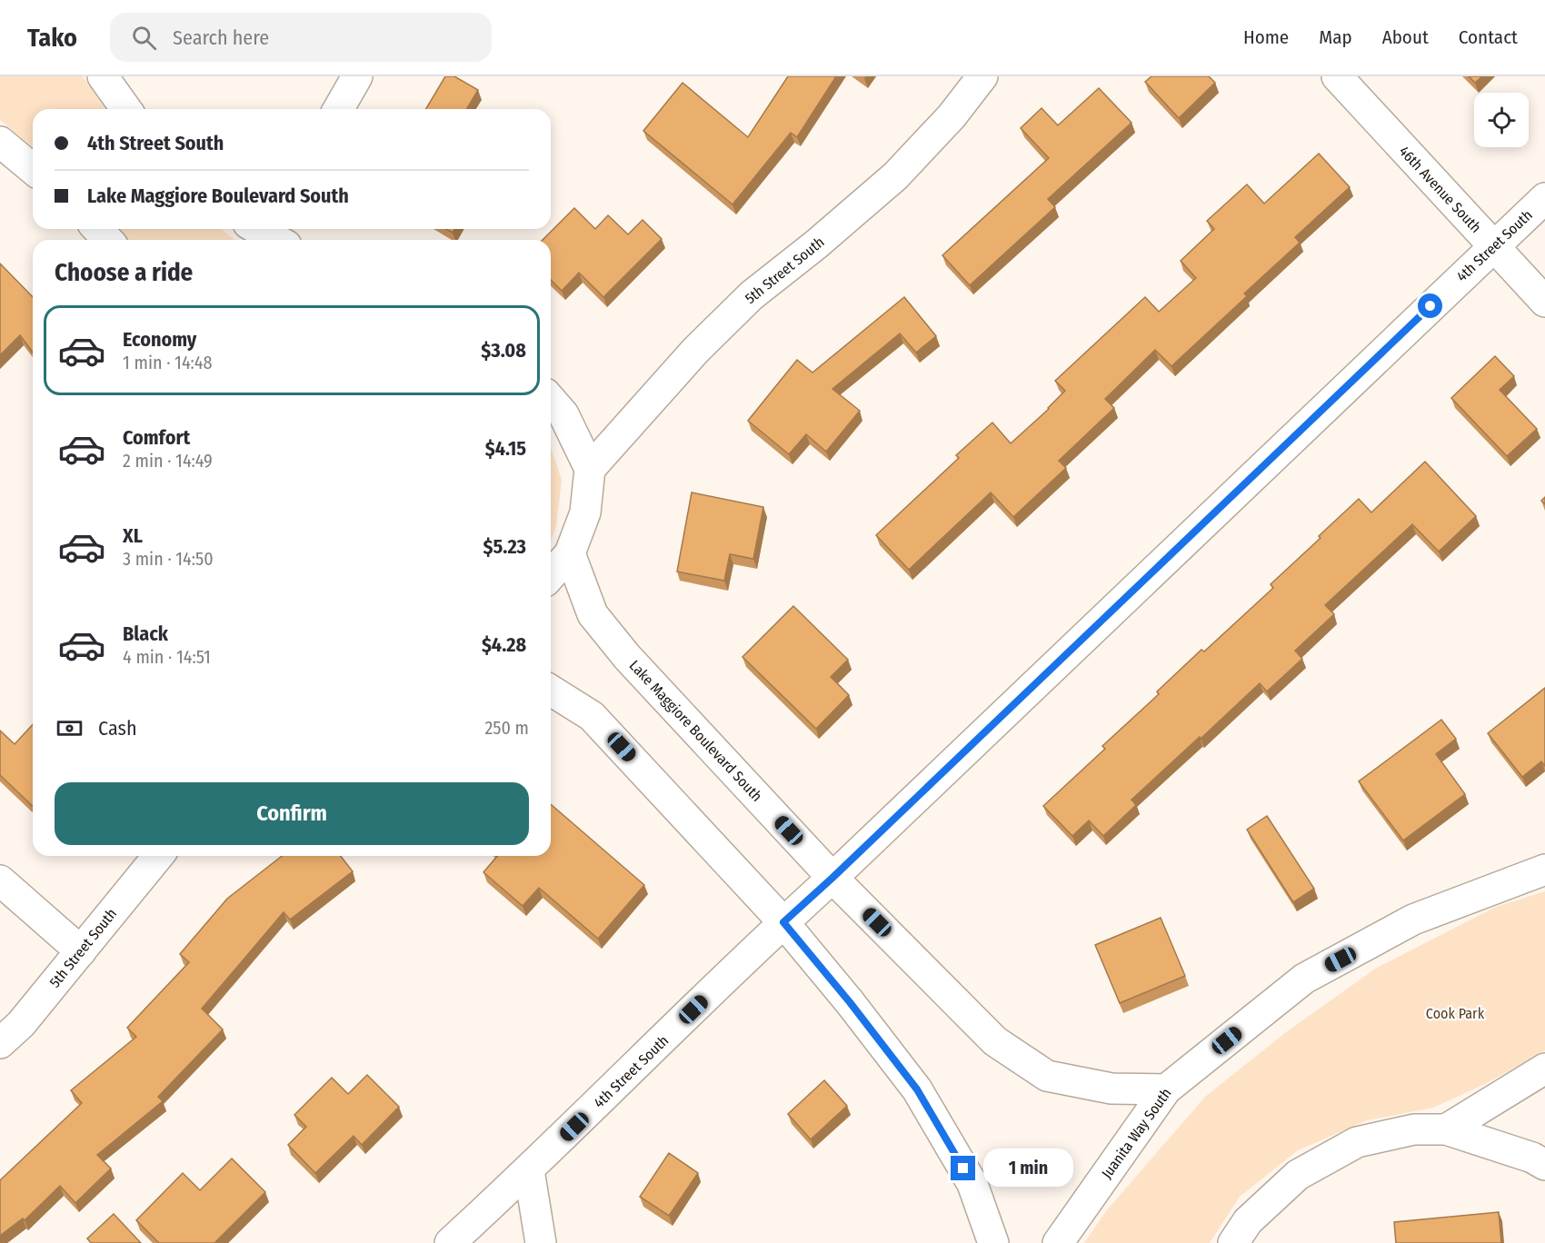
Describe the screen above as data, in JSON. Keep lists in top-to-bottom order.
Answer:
{
  "streets": {
    "street": [
      "46th Avenue South",
      "4th Street South",
      "5th Street South",
      "Lake Maggiore Boulevard South",
      "Juanita Way South"
    ]
  },
  "crossings": [
    ["46th Avenue South", "4th Street South"],
    ["4th Street South", "Lake Maggiore Boulevard South"],
    ["Lake Maggiore Boulevard South", "Juanita Way South"]
  ],
  "parks": ["Cook Park"],
  "page": {
    "header": "Tako",
    "search": "Search here",
    "nav": [
      "Home",
      "Map",
      "About",
      "Contact"
    ],
    "banner": ["4th Street South", "Lake Maggiore Boulevard South"],
    "heading": "Choose a ride",
    "list": [
      {
        "name": "Economy",
        "note": "1 min · 14:48",
        "value": "$3.08"
      },
      {
        "name": "Comfort",
        "note": "2 min · 14:49",
        "value": "$4.15"
      },
      {
        "name": "XL",
        "note": "3 min · 14:50",
        "value": "$5.23"
      },
      {
        "name": "Black",
        "note": "4 min · 14:51",
        "value": "$4.28"
      }
    ],
    "pay": ["Cash", "250 m"],
    "buttons": "Confirm",
    "bubble": "1 min"
  }
}
